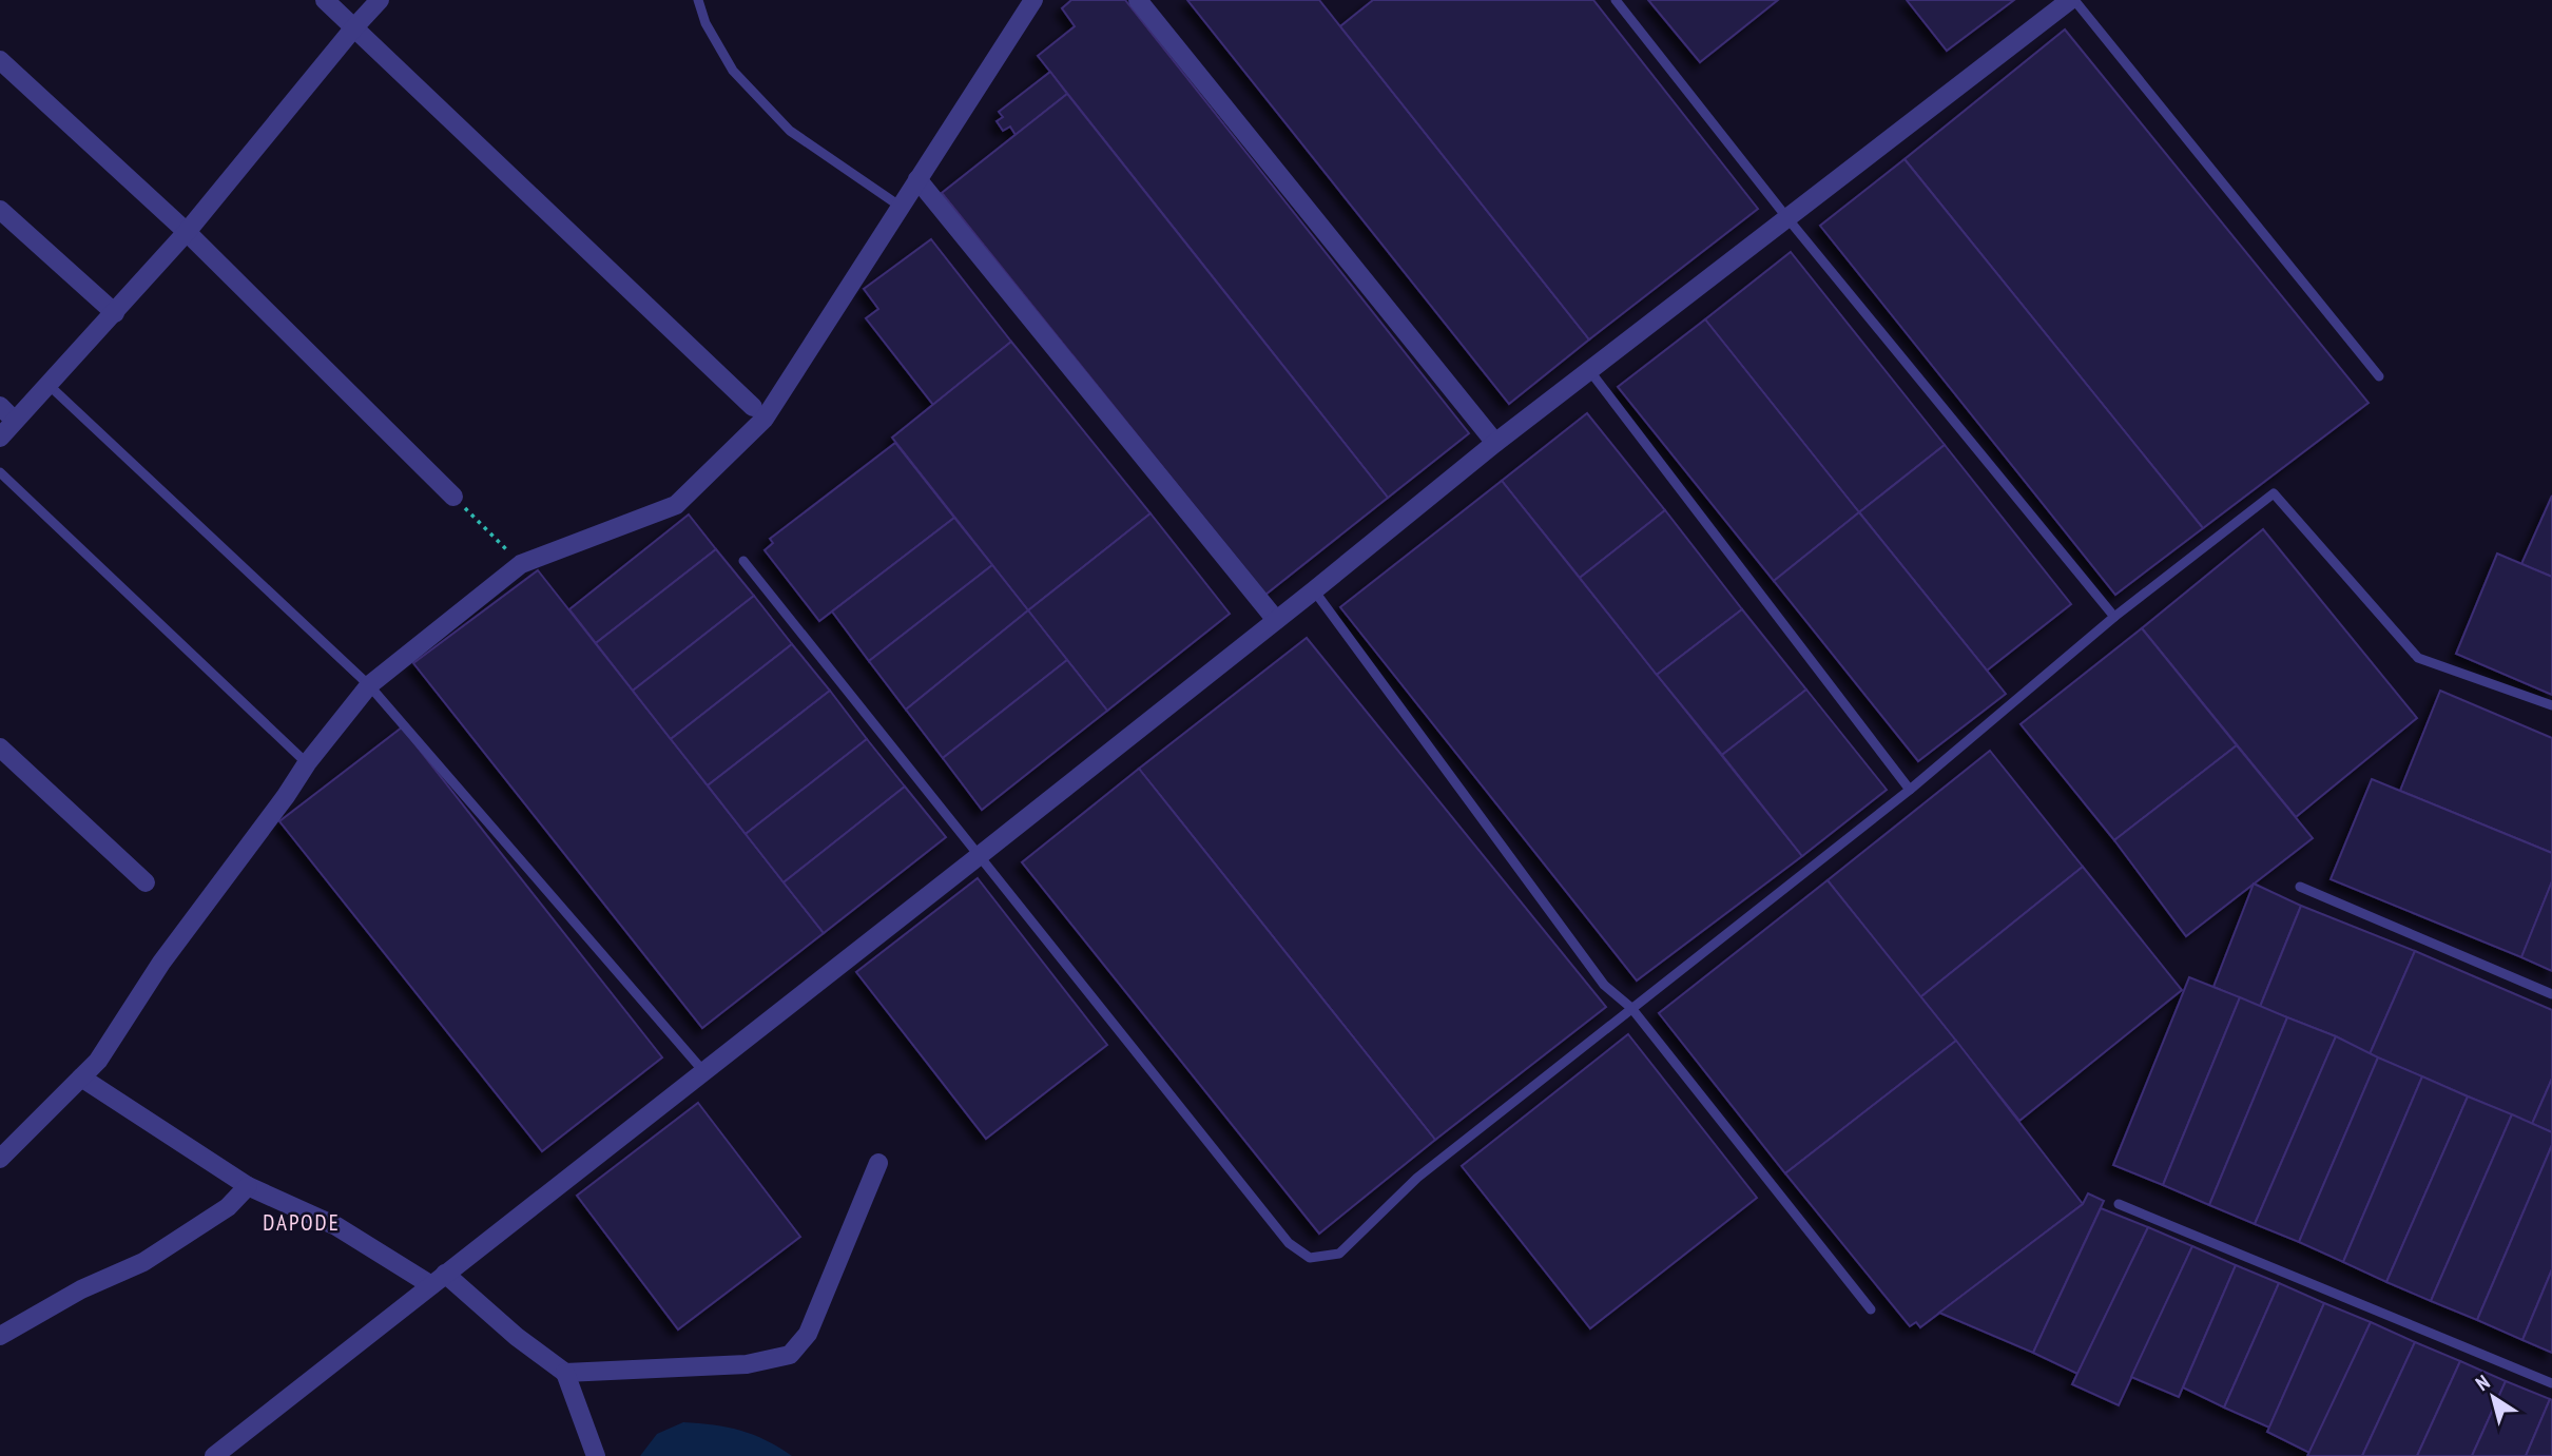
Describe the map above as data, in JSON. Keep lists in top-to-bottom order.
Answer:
{
  "districts": ["DAPODE"],
  "north": "top left"
}
